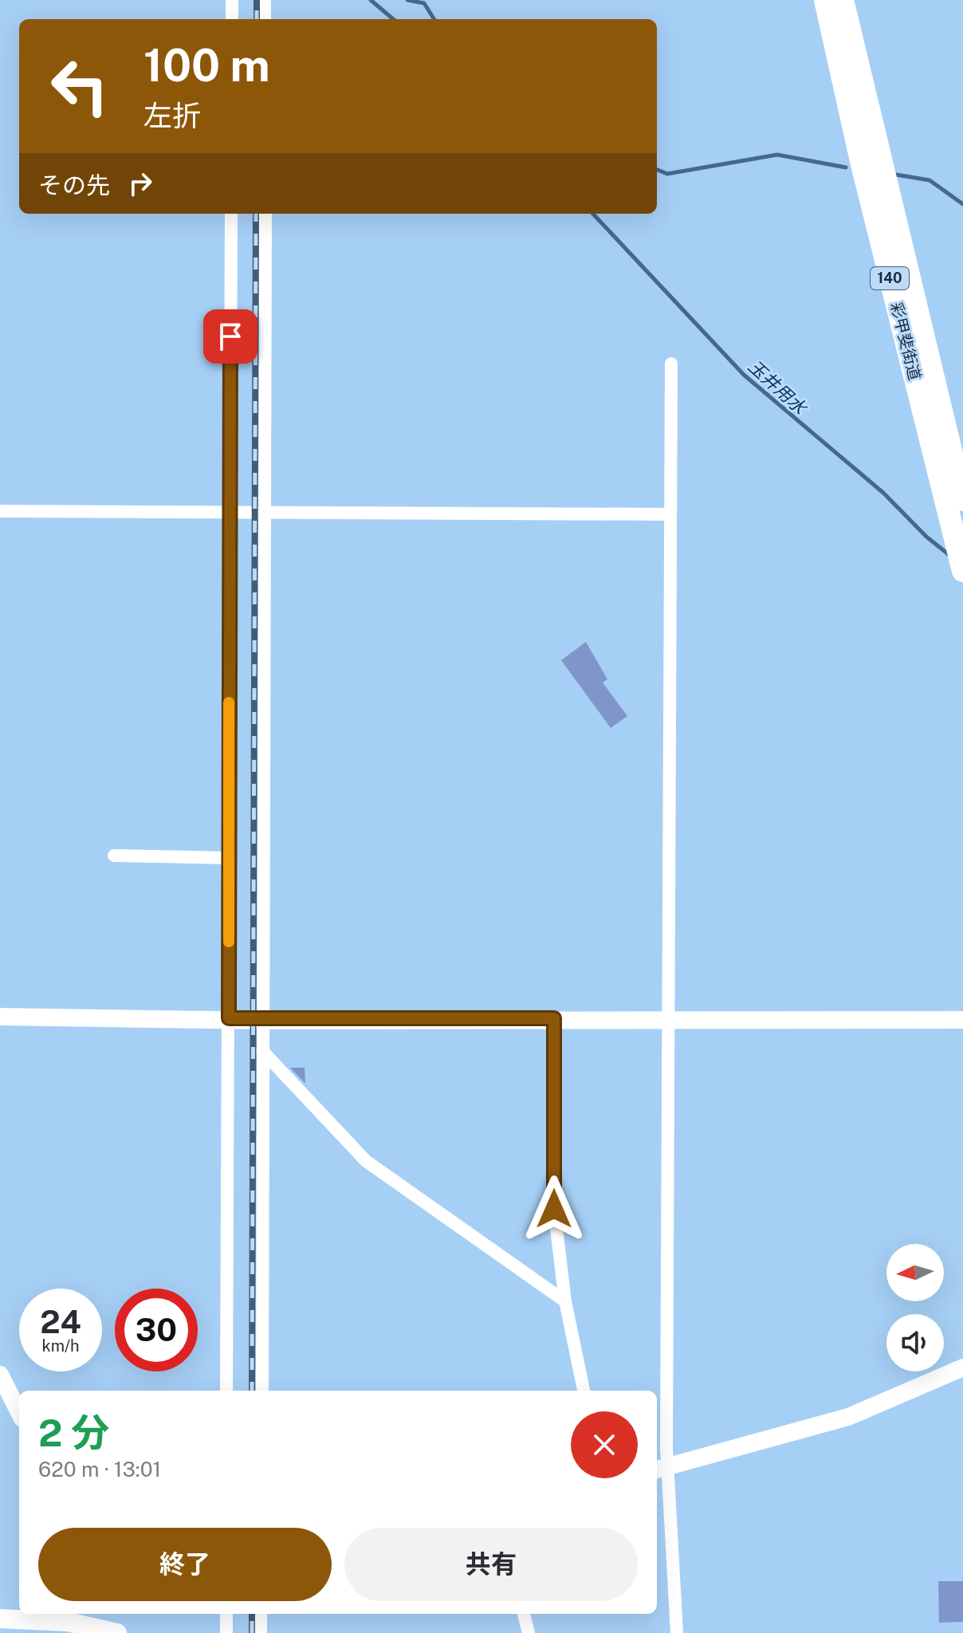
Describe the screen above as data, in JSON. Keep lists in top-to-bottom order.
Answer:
{
  "streets": {
    "highway": ["140", "彩甲斐街道"]
  },
  "water": ["玉井用水"],
  "north": "left",
  "page": {
    "turn": ["100 m", "左折"],
    "then": "その先",
    "speed": "24 km/h",
    "limit": "30",
    "heading": ["2 分", "620 m · 13:01"],
    "buttons": ["終了", "共有"]
  }
}
